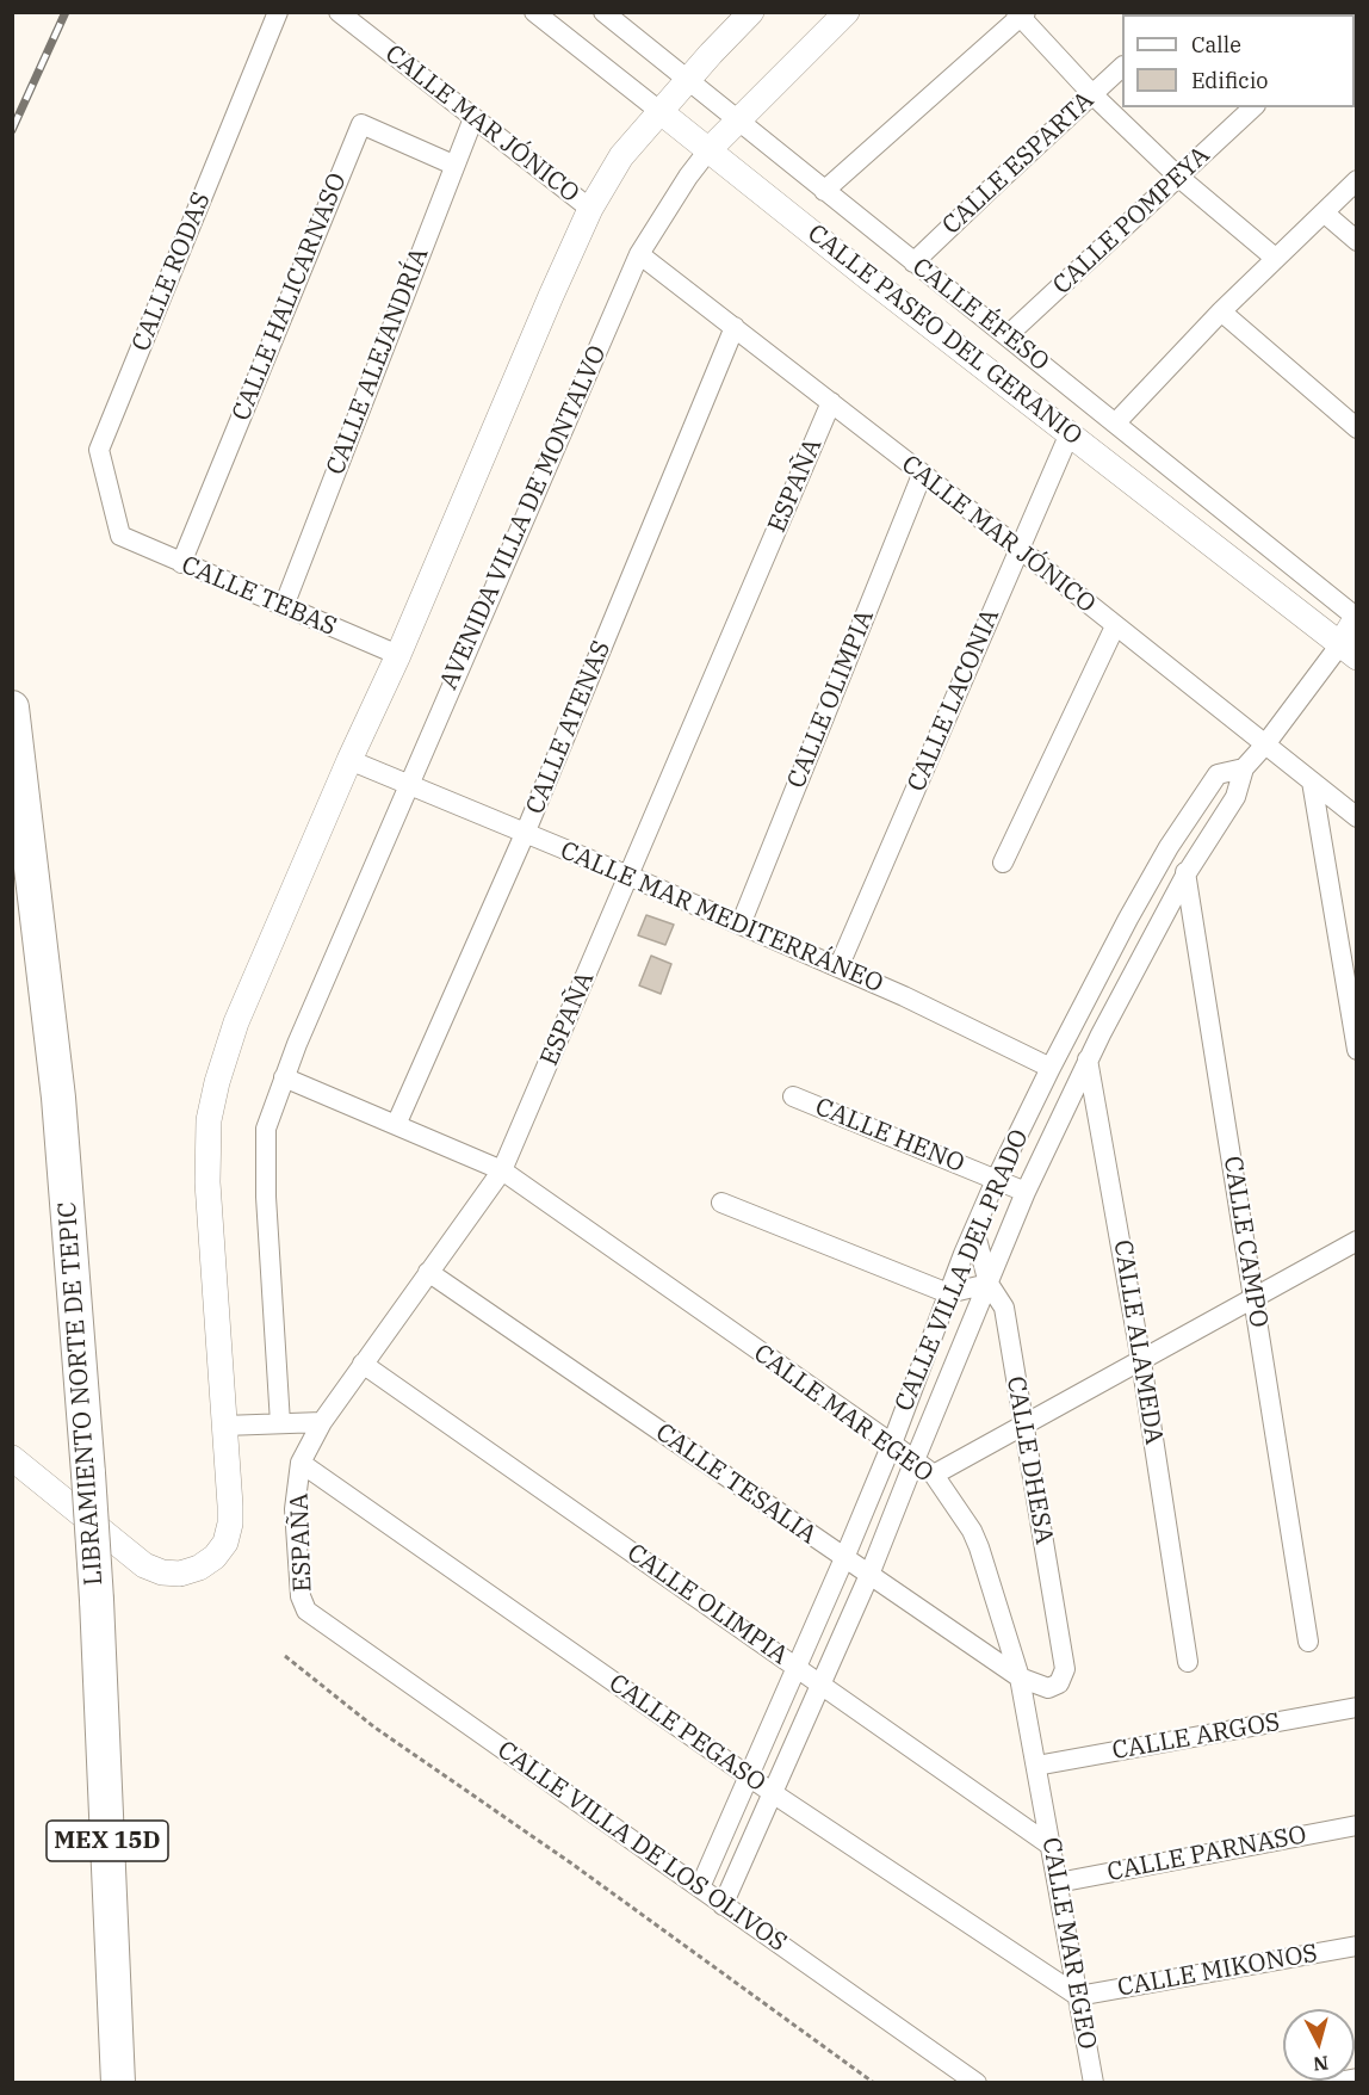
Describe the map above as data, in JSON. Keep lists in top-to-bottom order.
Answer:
{
  "streets": {
    "highway": ["LIBRAMIENTO NORTE DE TEPIC", "MEX 15D"],
    "street": [
      "CALLE MAR JÓNICO",
      "CALLE ESPARTA",
      "CALLE POMPEYA",
      "CALLE RODAS",
      "CALLE HALICARNASO",
      "CALLE ÉFESO",
      "CALLE PASEO DEL GERANIO",
      "CALLE ALEJANDRÍA",
      "ESPAÑA",
      "AVENIDA VILLA DE MONTALVO",
      "CALLE TEBAS",
      "CALLE OLIMPIA",
      "CALLE LACONIA",
      "CALLE ATENAS",
      "CALLE MAR MEDITERRÁNEO",
      "CALLE HENO",
      "CALLE CAMPO",
      "CALLE VILLA DEL PRADO",
      "CALLE ALAMEDA",
      "CALLE MAR EGEO",
      "CALLE DHESA",
      "CALLE TESALIA",
      "CALLE PEGASO",
      "CALLE ARGOS",
      "CALLE VILLA DE LOS OLIVOS",
      "CALLE PARNASO",
      "CALLE MIKONOS"
    ]
  },
  "crossings": [
    ["CALLE MAR JÓNICO", "CALLE ALEJANDRÍA"],
    ["CALLE MAR JÓNICO", "ESPAÑA"],
    ["CALLE MAR JÓNICO", "AVENIDA VILLA DE MONTALVO"],
    ["CALLE MAR JÓNICO", "CALLE OLIMPIA"],
    ["CALLE MAR JÓNICO", "CALLE LACONIA"],
    ["CALLE MAR JÓNICO", "CALLE ATENAS"],
    ["CALLE MAR JÓNICO", "CALLE VILLA DEL PRADO"],
    ["CALLE ESPARTA", "CALLE ÉFESO"],
    ["CALLE POMPEYA", "CALLE ÉFESO"],
    ["CALLE RODAS", "CALLE TEBAS"],
    ["CALLE HALICARNASO", "CALLE ALEJANDRÍA"],
    ["CALLE HALICARNASO", "CALLE TEBAS"],
    ["CALLE ÉFESO", "CALLE PASEO DEL GERANIO"],
    ["CALLE ÉFESO", "AVENIDA VILLA DE MONTALVO"],
    ["CALLE ÉFESO", "CALLE VILLA DEL PRADO"],
    ["CALLE PASEO DEL GERANIO", "AVENIDA VILLA DE MONTALVO"],
    ["CALLE PASEO DEL GERANIO", "CALLE LACONIA"],
    ["CALLE PASEO DEL GERANIO", "CALLE VILLA DEL PRADO"],
    ["CALLE ALEJANDRÍA", "CALLE TEBAS"],
    ["ESPAÑA", "CALLE OLIMPIA"],
    ["ESPAÑA", "CALLE MAR MEDITERRÁNEO"],
    ["ESPAÑA", "CALLE MAR EGEO"],
    ["ESPAÑA", "CALLE TESALIA"],
    ["ESPAÑA", "CALLE PEGASO"],
    ["ESPAÑA", "CALLE VILLA DE LOS OLIVOS"],
    ["AVENIDA VILLA DE MONTALVO", "CALLE MAR MEDITERRÁNEO"],
    ["AVENIDA VILLA DE MONTALVO", "CALLE MAR EGEO"],
    ["CALLE OLIMPIA", "CALLE MAR MEDITERRÁNEO"],
    ["CALLE OLIMPIA", "CALLE VILLA DEL PRADO"],
    ["CALLE OLIMPIA", "CALLE MAR EGEO"],
    ["CALLE LACONIA", "CALLE MAR MEDITERRÁNEO"],
    ["CALLE ATENAS", "CALLE MAR MEDITERRÁNEO"],
    ["CALLE ATENAS", "CALLE MAR EGEO"],
    ["CALLE MAR MEDITERRÁNEO", "CALLE VILLA DEL PRADO"],
    ["CALLE HENO", "CALLE VILLA DEL PRADO"],
    ["CALLE CAMPO", "CALLE VILLA DEL PRADO"],
    ["CALLE VILLA DEL PRADO", "CALLE ALAMEDA"],
    ["CALLE VILLA DEL PRADO", "CALLE MAR EGEO"],
    ["CALLE VILLA DEL PRADO", "CALLE DHESA"],
    ["CALLE VILLA DEL PRADO", "CALLE TESALIA"],
    ["CALLE VILLA DEL PRADO", "CALLE PEGASO"],
    ["CALLE VILLA DEL PRADO", "CALLE VILLA DE LOS OLIVOS"],
    ["CALLE MAR EGEO", "CALLE TESALIA"],
    ["CALLE MAR EGEO", "CALLE PEGASO"],
    ["CALLE MAR EGEO", "CALLE ARGOS"],
    ["CALLE MAR EGEO", "CALLE PARNASO"],
    ["CALLE MAR EGEO", "CALLE MIKONOS"],
    ["CALLE DHESA", "CALLE TESALIA"],
    ["CALLE PEGASO", "CALLE MIKONOS"]
  ],
  "legend": ["Calle", "Edificio"],
  "north": "bottom"
}
